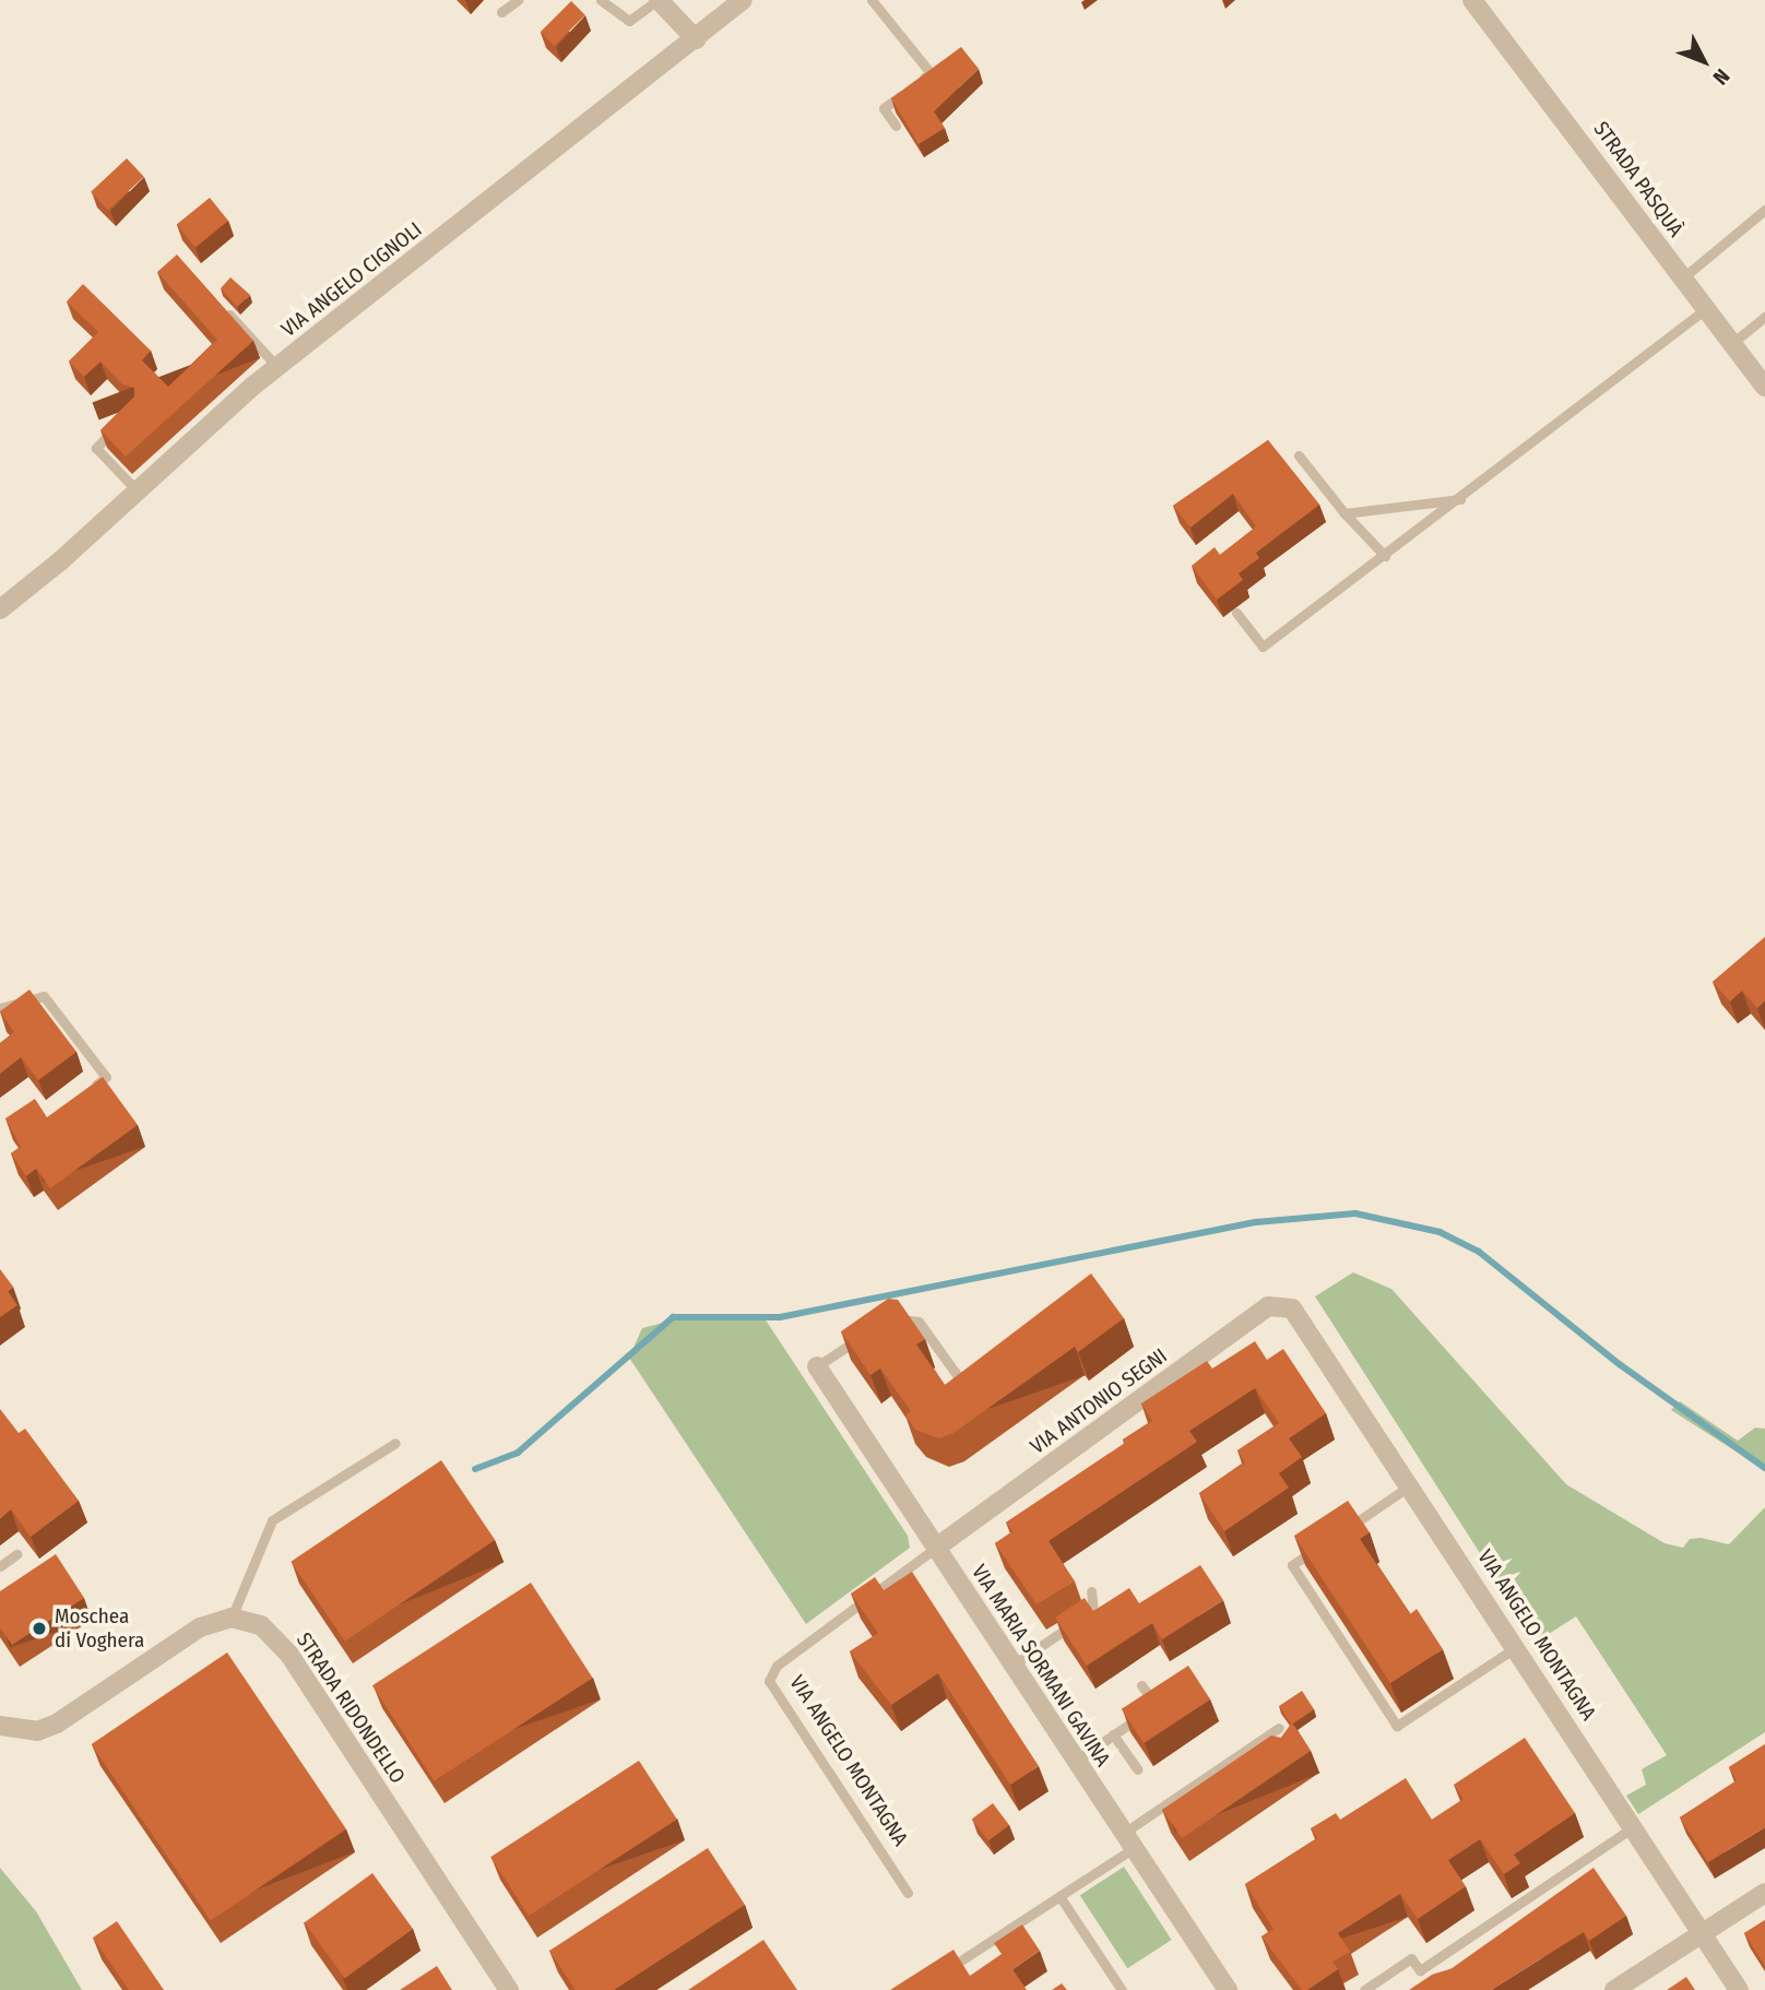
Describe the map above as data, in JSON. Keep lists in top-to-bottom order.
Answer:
{
  "streets": {
    "street": [
      "STRADA PASQUÀ",
      "VIA ANGELO CIGNOLI",
      "VIA ANTONIO SEGNI",
      "VIA ANGELO MONTAGNA",
      "VIA MARIA SORMANI GAVINA",
      "STRADA RIDONDELLO"
    ]
  },
  "crossings": [
    ["VIA ANTONIO SEGNI", "VIA ANGELO MONTAGNA"],
    ["VIA ANTONIO SEGNI", "VIA MARIA SORMANI GAVINA"],
    ["VIA ANGELO MONTAGNA", "VIA MARIA SORMANI GAVINA"]
  ],
  "places": ["Moschea di Voghera"],
  "north": "bottom right"
}
